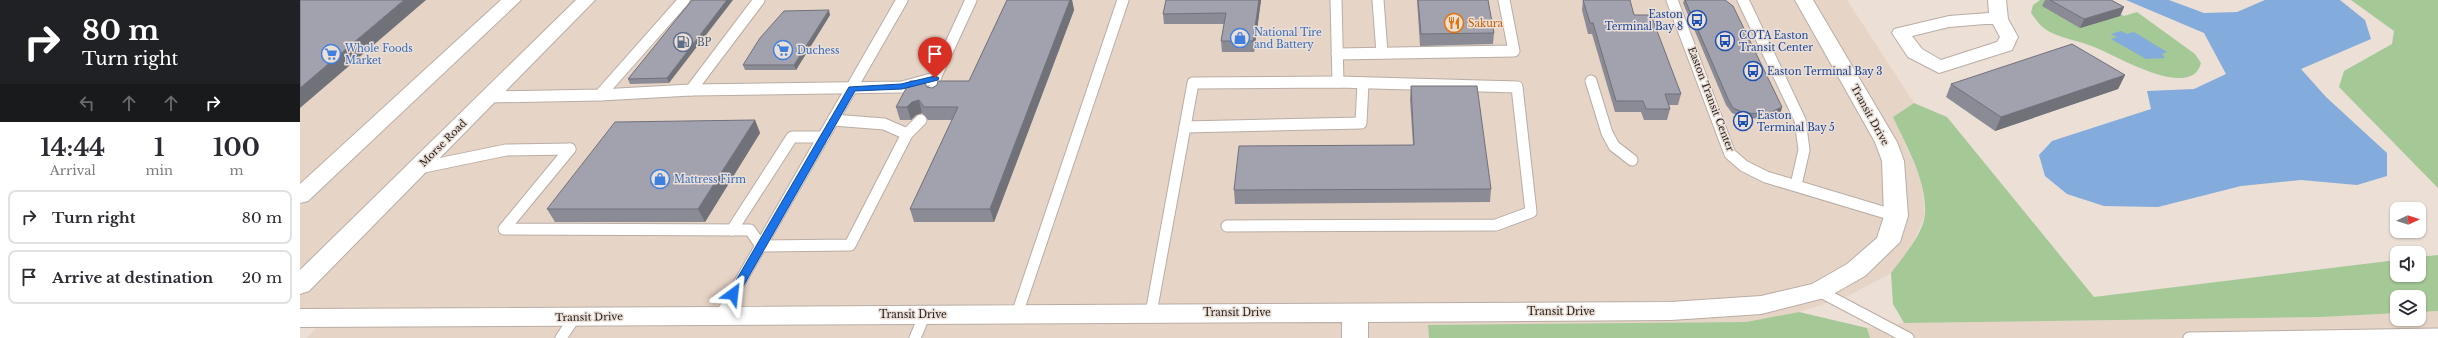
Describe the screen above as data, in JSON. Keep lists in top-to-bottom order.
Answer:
{
  "streets": {
    "street": ["Transit Drive", "Morse Road"],
    "lane": ["Easton Transit Center"]
  },
  "crossings": [
    ["Easton Transit Center", "Transit Drive"]
  ],
  "places": {
    "bus stop": [
      "Easton Terminal Bay 8",
      "COTA Easton Transit Center",
      "Easton Terminal Bay 3",
      "Easton Terminal Bay 5"
    ],
    "restaurant": ["Sakura"],
    "shop": ["National Tire and Battery", "Mattress Firm"],
    "fuel station": ["BP"],
    "supermarket": ["Duchess", "Whole Foods Market"]
  },
  "north": "right",
  "page": {
    "turn": ["80 m", "Turn right"],
    "eta": [
      "14:44",
      "Arrival",
      "1",
      "min",
      "100",
      "m"
    ],
    "list": [
      {
        "name": "Turn right",
        "value": "80 m"
      },
      {
        "name": "Arrive at destination",
        "value": "20 m"
      }
    ]
  }
}
